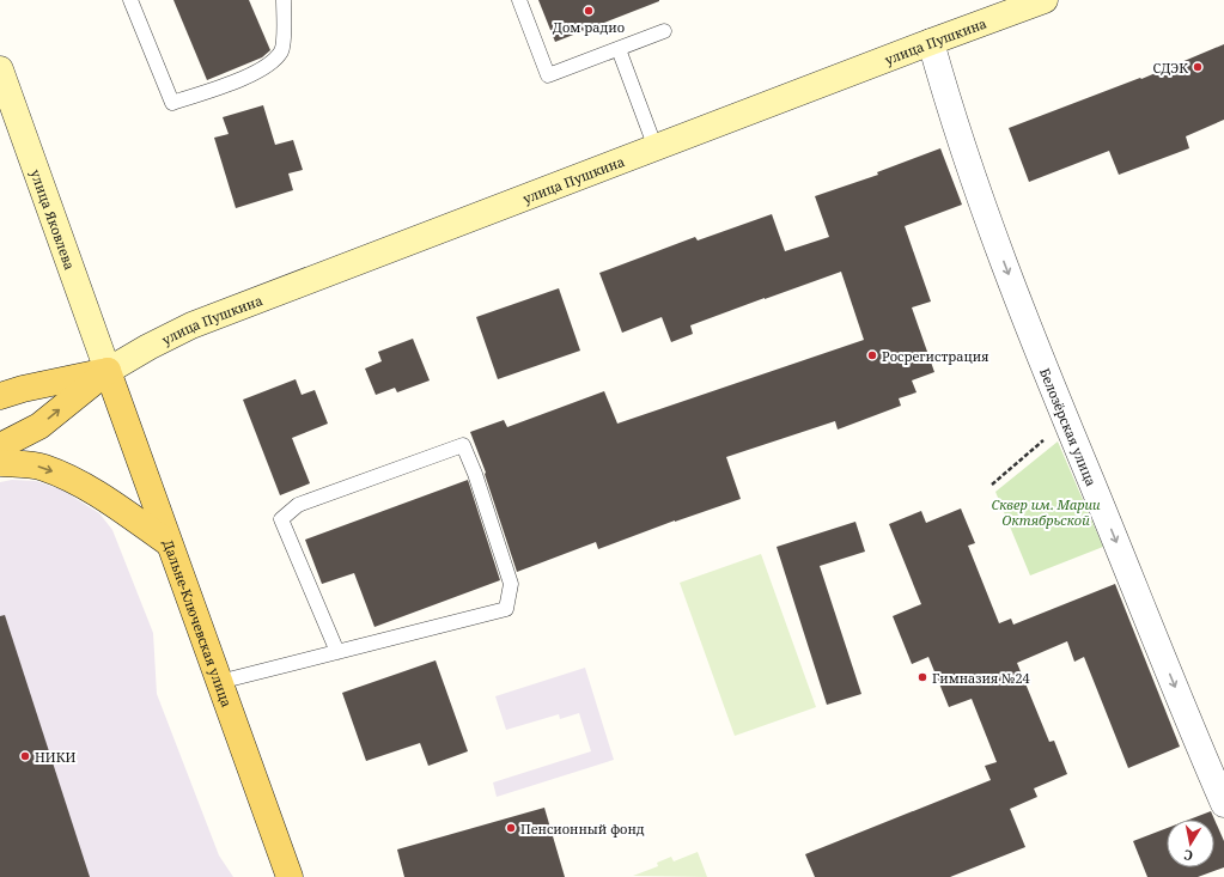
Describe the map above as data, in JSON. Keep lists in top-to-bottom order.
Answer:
{
  "streets": {
    "main road": ["улица Пушкина", "улица Яковлева", "Дальне-Ключевская улица"],
    "street": ["Белозёрская улица"]
  },
  "crossings": [
    ["улица Пушкина", "улица Яковлева"],
    ["улица Пушкина", "Белозёрская улица"],
    ["улица Пушкина", "Дальне-Ключевская улица"],
    ["улица Яковлева", "Дальне-Ключевская улица"]
  ],
  "one_way": ["Белозёрская улица"],
  "parks": ["Сквер им. Марии Октябрьской"],
  "places": [
    "Дом радио",
    "СДЭК",
    "Росрегистрация",
    "Гимназия №24",
    "НИКИ",
    "Пенсионный фонд"
  ],
  "north": "bottom"
}
